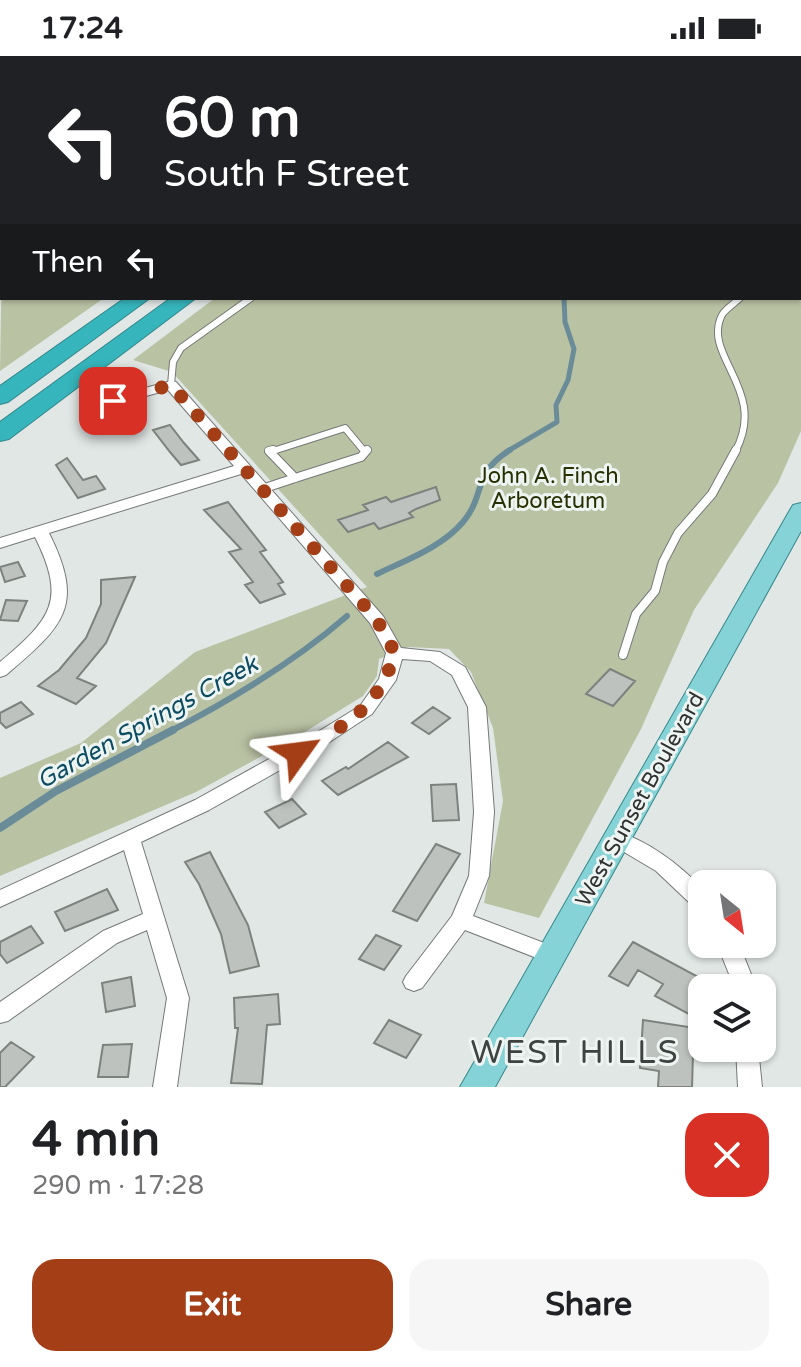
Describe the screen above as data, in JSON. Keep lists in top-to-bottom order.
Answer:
{
  "streets": {
    "main road": ["West Sunset Boulevard"]
  },
  "districts": ["WEST HILLS"],
  "water": ["Garden Springs Creek"],
  "parks": ["John A. Finch Arboretum"],
  "north": "bottom right",
  "page": {
    "status": "17:24",
    "turn": ["60 m", "South F Street"],
    "then": "Then",
    "heading": ["4 min", "290 m · 17:28"],
    "buttons": ["Exit", "Share"]
  }
}
